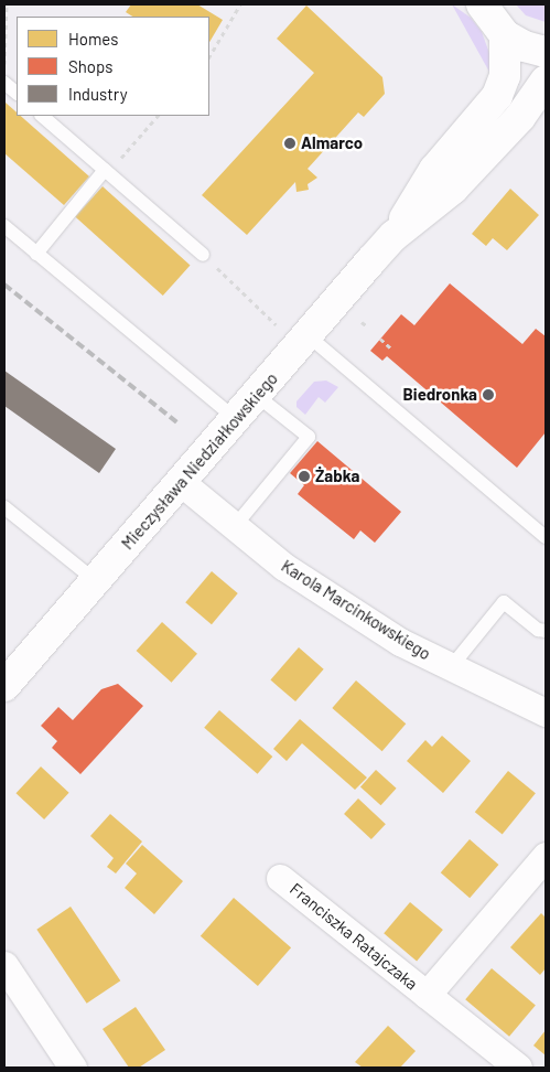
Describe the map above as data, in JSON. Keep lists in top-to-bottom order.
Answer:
{
  "streets": {
    "street": ["Mieczysława Niedziałkowskiego", "Karola Marcinkowskiego", "Franciszka Ratajczaka"]
  },
  "crossings": [
    ["Mieczysława Niedziałkowskiego", "Karola Marcinkowskiego"]
  ],
  "places": ["Almarco", "Biedronka", "Żabka"],
  "legend": ["Homes", "Shops", "Industry"]
}
